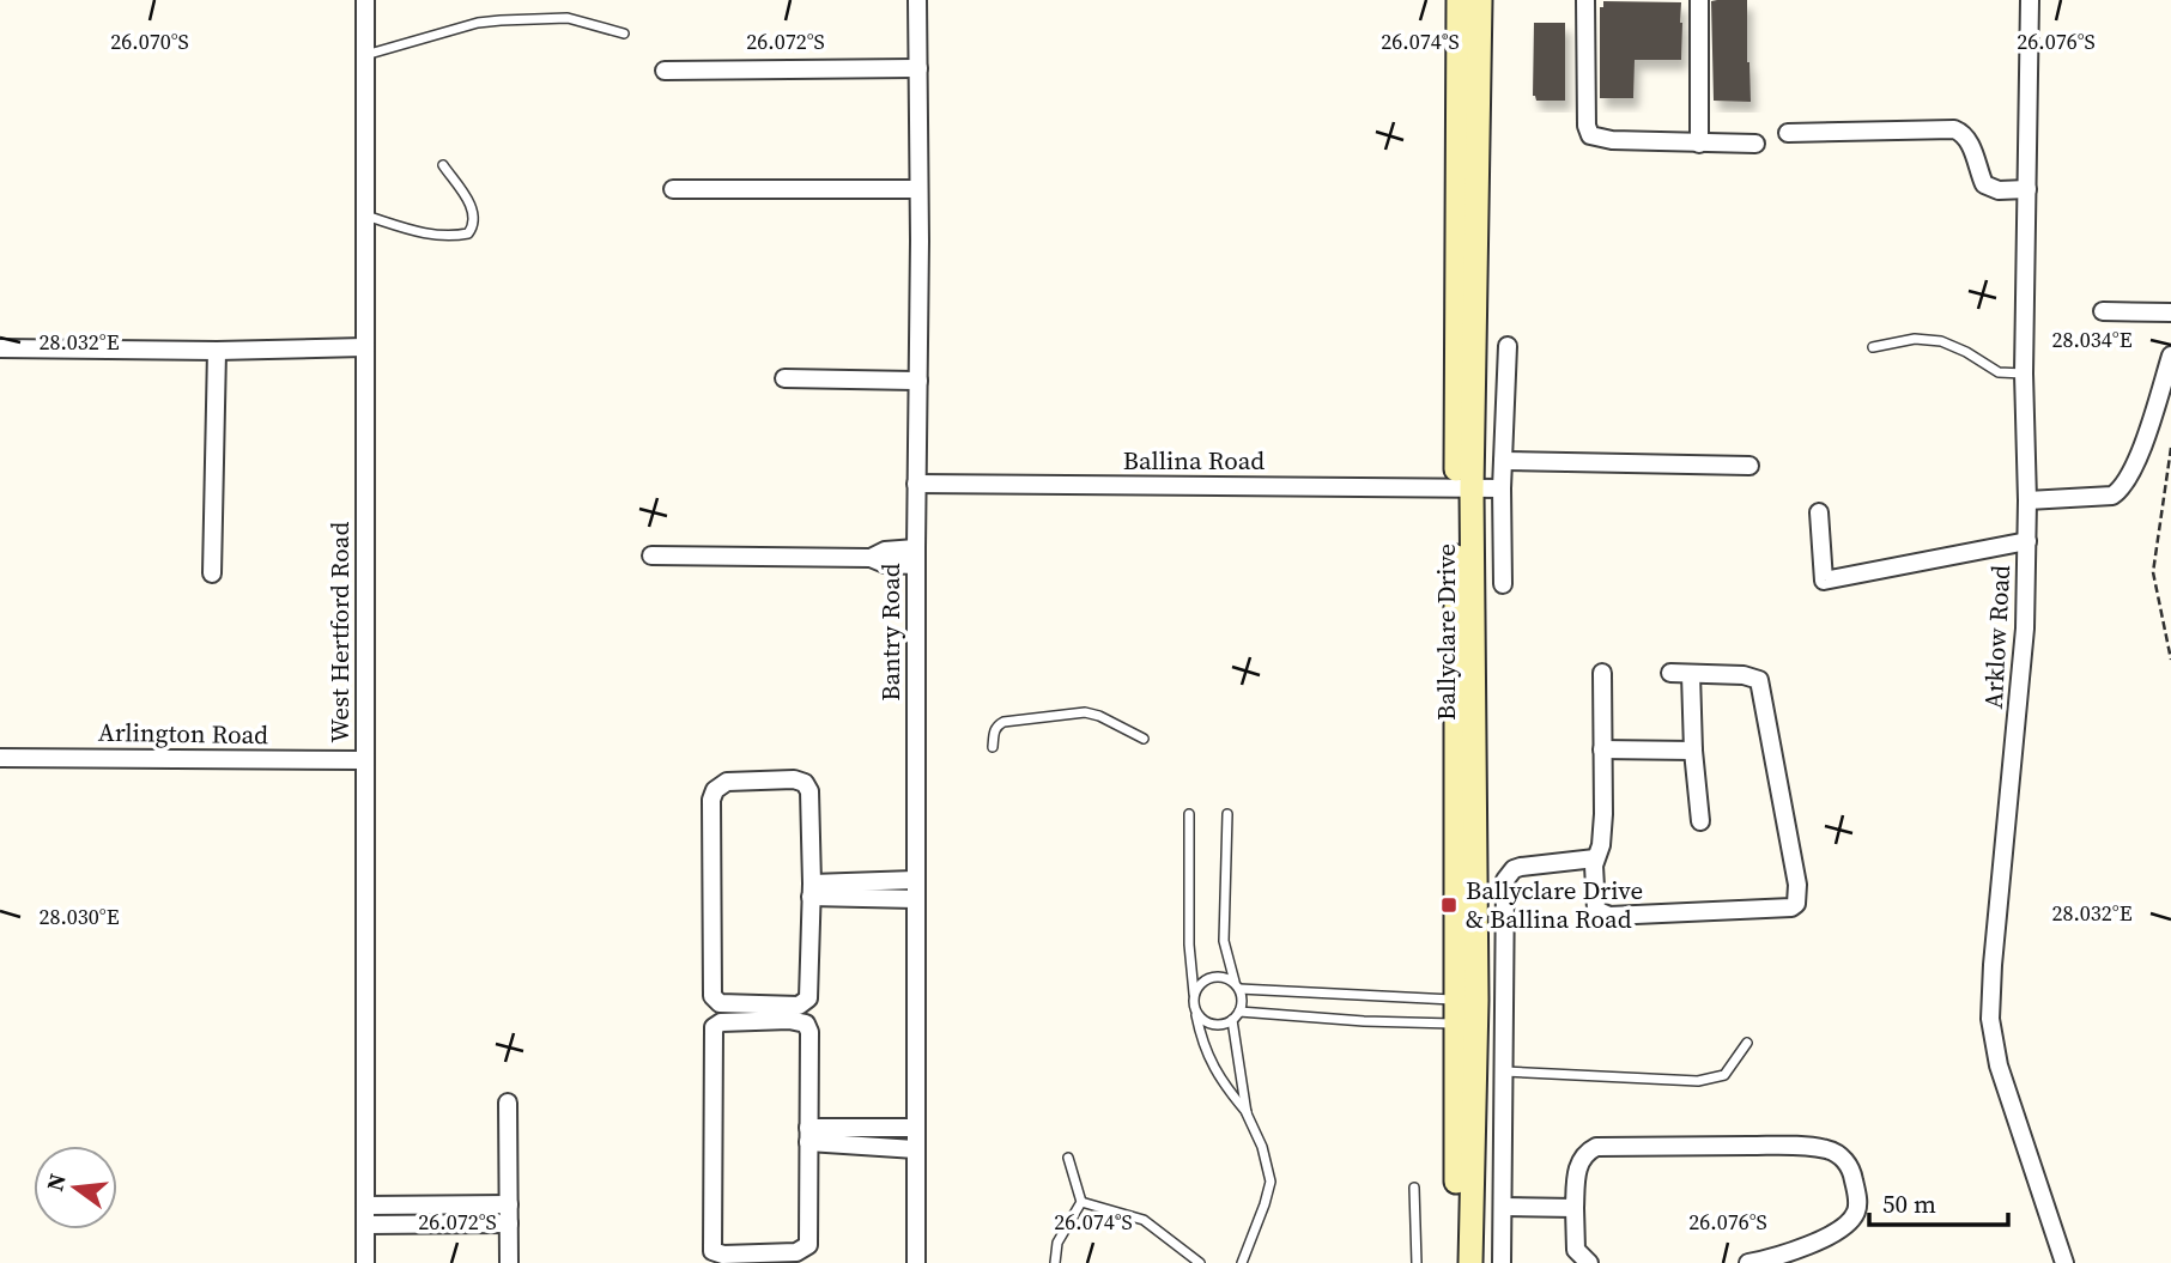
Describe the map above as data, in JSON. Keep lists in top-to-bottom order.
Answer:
{
  "streets": {
    "street": [
      "Ballina Road",
      "West Hertford Road",
      "Bantry Road",
      "Ballyclare Drive",
      "Arklow Road",
      "Arlington Road"
    ]
  },
  "crossings": [
    ["Ballina Road", "Bantry Road"],
    ["Ballina Road", "Ballyclare Drive"],
    ["West Hertford Road", "Arlington Road"]
  ],
  "places": {
    "transit": ["Ballyclare Drive & Ballina Road"]
  },
  "scale_bar": "50 m",
  "north": "left",
  "coordinates": [
    "26.070°S",
    "26.072°S",
    "26.074°S",
    "26.076°S",
    "28.034°E",
    "28.032°E",
    "28.030°E"
  ]
}
